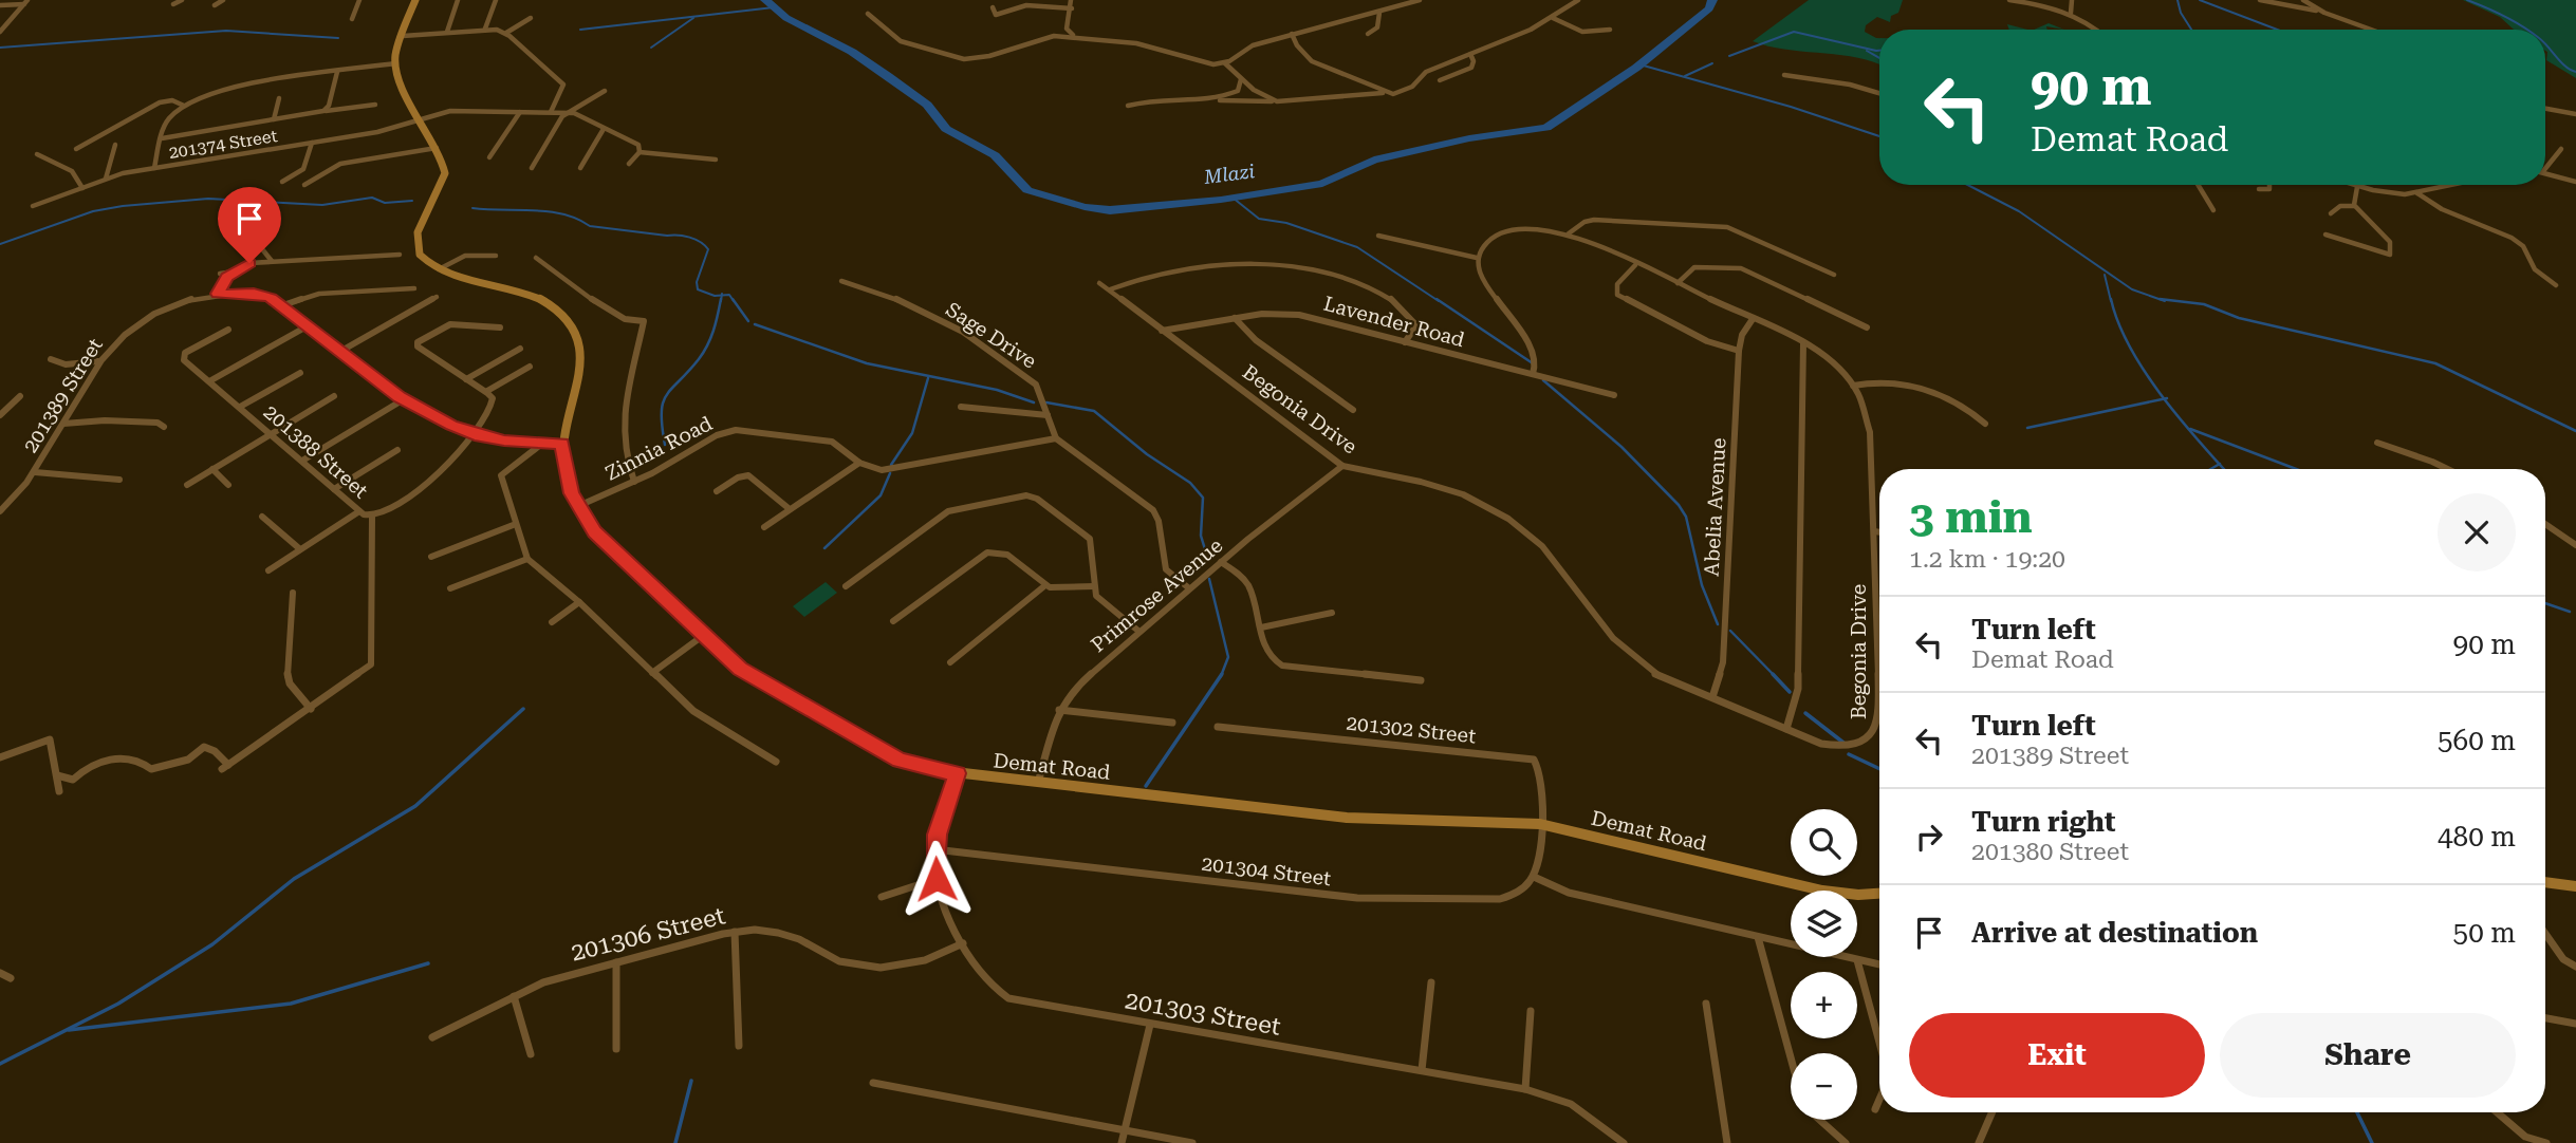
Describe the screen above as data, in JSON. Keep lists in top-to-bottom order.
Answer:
{
  "streets": {
    "street": [
      "201374 Street",
      "Lavender Road",
      "Sage Drive",
      "201389 Street",
      "Begonia Drive",
      "Zinnia Road",
      "201388 Street",
      "Abelia Avenue",
      "Primrose Avenue",
      "201302 Street",
      "Demat Road",
      "201304 Street",
      "201306 Street",
      "201303 Street"
    ]
  },
  "crossings": [
    ["Lavender Road", "Begonia Drive"],
    ["Sage Drive", "Zinnia Road"],
    ["201389 Street", "201388 Street"],
    ["201389 Street", "Demat Road"],
    ["Begonia Drive", "Abelia Avenue"],
    ["Begonia Drive", "Primrose Avenue"],
    ["Zinnia Road", "Demat Road"],
    ["Primrose Avenue", "Demat Road"],
    ["201302 Street", "Demat Road"],
    ["Demat Road", "201303 Street"],
    ["201304 Street", "201303 Street"],
    ["201306 Street", "201303 Street"]
  ],
  "water": ["Mlazi"],
  "page": {
    "turn": ["90 m", "Demat Road"],
    "heading": ["3 min", "1.2 km · 19:20"],
    "list": [
      {
        "name": "Turn left",
        "note": "Demat Road",
        "value": "90 m"
      },
      {
        "name": "Turn left",
        "note": "201389 Street",
        "value": "560 m"
      },
      {
        "name": "Turn right",
        "note": "201380 Street",
        "value": "480 m"
      },
      {
        "name": "Arrive at destination",
        "value": "50 m"
      }
    ],
    "map_buttons": ["+", "−"],
    "buttons": ["Exit", "Share"]
  }
}
